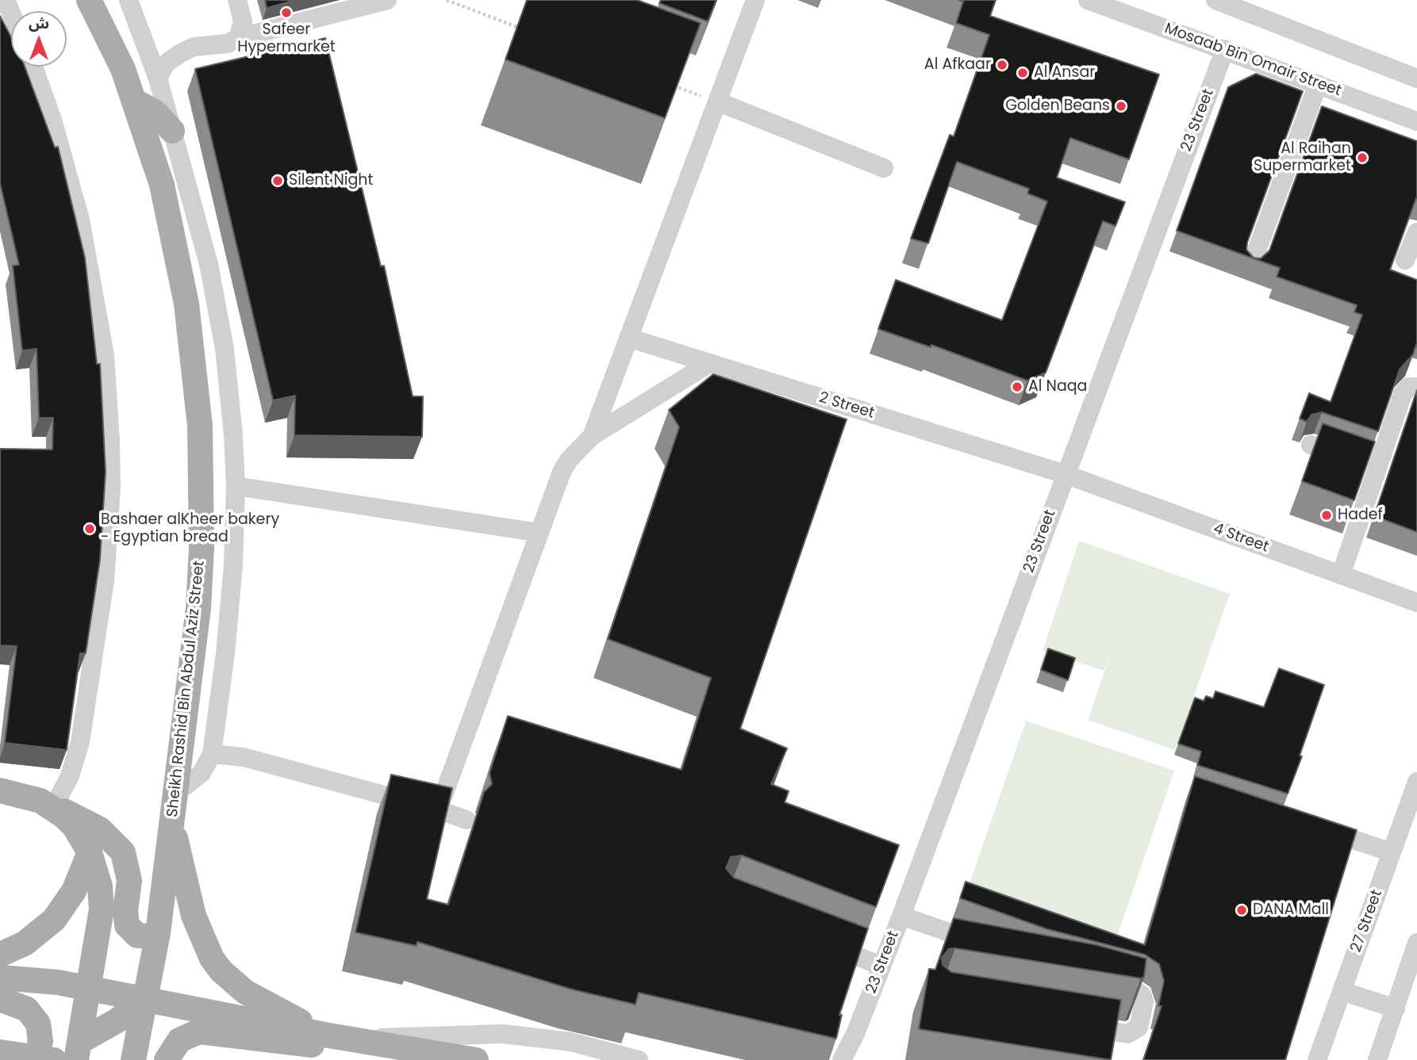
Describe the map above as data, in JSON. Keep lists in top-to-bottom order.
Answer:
{
  "streets": {
    "main road": ["Sheikh Rashid Bin Abdul Aziz Street"],
    "street": [
      "Mosaab Bin Omair Street",
      "23 Street",
      "2 Street",
      "4 Street",
      "27 Street"
    ]
  },
  "crossings": [
    ["Mosaab Bin Omair Street", "23 Street"],
    ["23 Street", "2 Street"],
    ["23 Street", "4 Street"],
    ["2 Street", "4 Street"]
  ],
  "places": [
    "Safeer Hypermarket",
    "Al Afkaar",
    "Al Ansar",
    "Golden Beans",
    "Al Raihan Supermarket",
    "Silent Night",
    "Al Naqa",
    "Hadef",
    "Bashaer alKheer bakery - Egyptian bread",
    "DANA Mall"
  ],
  "north": "top"
}
